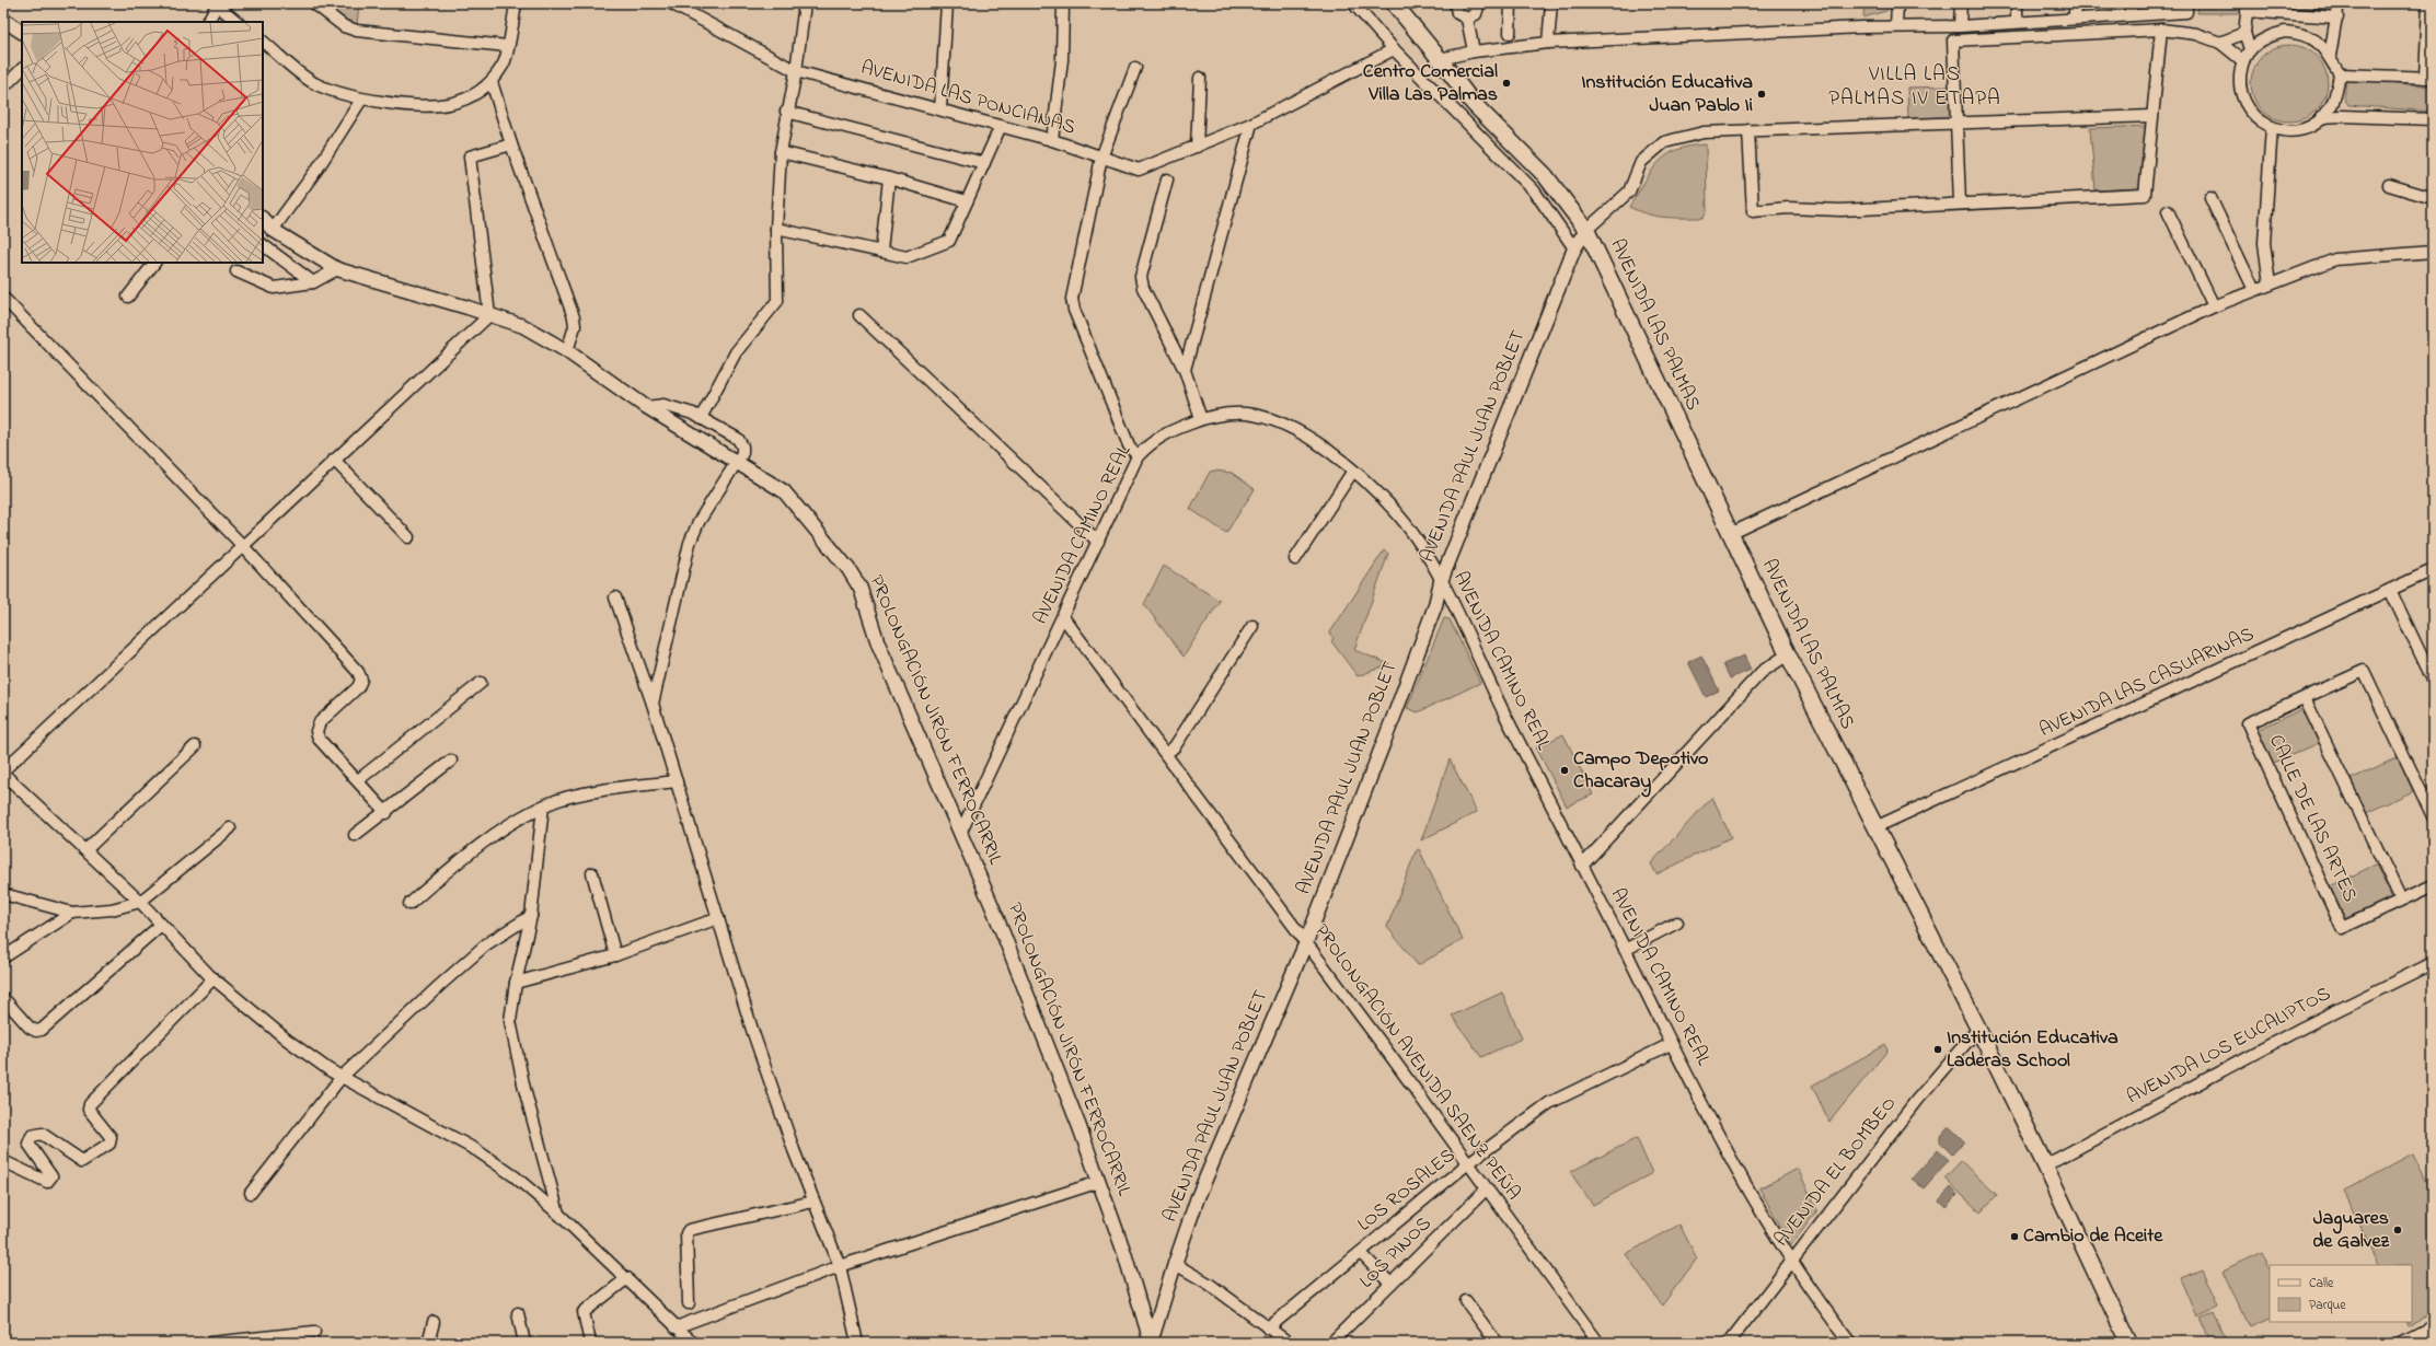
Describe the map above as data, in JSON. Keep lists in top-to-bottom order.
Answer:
{
  "streets": {
    "main road": ["AVENIDA LAS PALMAS"],
    "street": [
      "AVENIDA LAS PONCIANAS",
      "AVENIDA PAUL JUAN POBLET",
      "AVENIDA CAMINO REAL",
      "AVENIDA LAS CASUARINAS",
      "PROLONGACIÓN JIRÓN FERROCARRIL",
      "CALLE DE LAS ARTES",
      "AVENIDA LOS EUCALIPTOS",
      "PROLONGACIÓN AVENIDA SAENZ PEÑA",
      "AVENIDA EL BOMBEO",
      "LOS ROSALES",
      "LOS PINOS"
    ]
  },
  "crossings": [
    ["AVENIDA LAS PALMAS", "AVENIDA PAUL JUAN POBLET"],
    ["AVENIDA LAS PALMAS", "AVENIDA LAS CASUARINAS"],
    ["AVENIDA LAS PALMAS", "AVENIDA LOS EUCALIPTOS"],
    ["AVENIDA LAS PALMAS", "AVENIDA EL BOMBEO"],
    ["AVENIDA PAUL JUAN POBLET", "AVENIDA CAMINO REAL"],
    ["AVENIDA PAUL JUAN POBLET", "PROLONGACIÓN JIRÓN FERROCARRIL"],
    ["AVENIDA PAUL JUAN POBLET", "PROLONGACIÓN AVENIDA SAENZ PEÑA"],
    ["AVENIDA CAMINO REAL", "PROLONGACIÓN JIRÓN FERROCARRIL"],
    ["AVENIDA CAMINO REAL", "PROLONGACIÓN AVENIDA SAENZ PEÑA"],
    ["AVENIDA CAMINO REAL", "AVENIDA EL BOMBEO"],
    ["AVENIDA CAMINO REAL", "LOS ROSALES"],
    ["PROLONGACIÓN AVENIDA SAENZ PEÑA", "LOS ROSALES"],
    ["PROLONGACIÓN AVENIDA SAENZ PEÑA", "LOS PINOS"]
  ],
  "districts": ["VILLA LAS PALMAS IV ETAPA"],
  "places": [
    "Centro Comercial Villa Las Palmas",
    "Institución Educativa Juan Pablo Ii",
    "Campo Depotivo Chacaray",
    "Institución Educativa Laderas School",
    "Jaguares de Galvez",
    "Cambio de Aceite"
  ],
  "legend": ["Calle", "Parque"]
}
